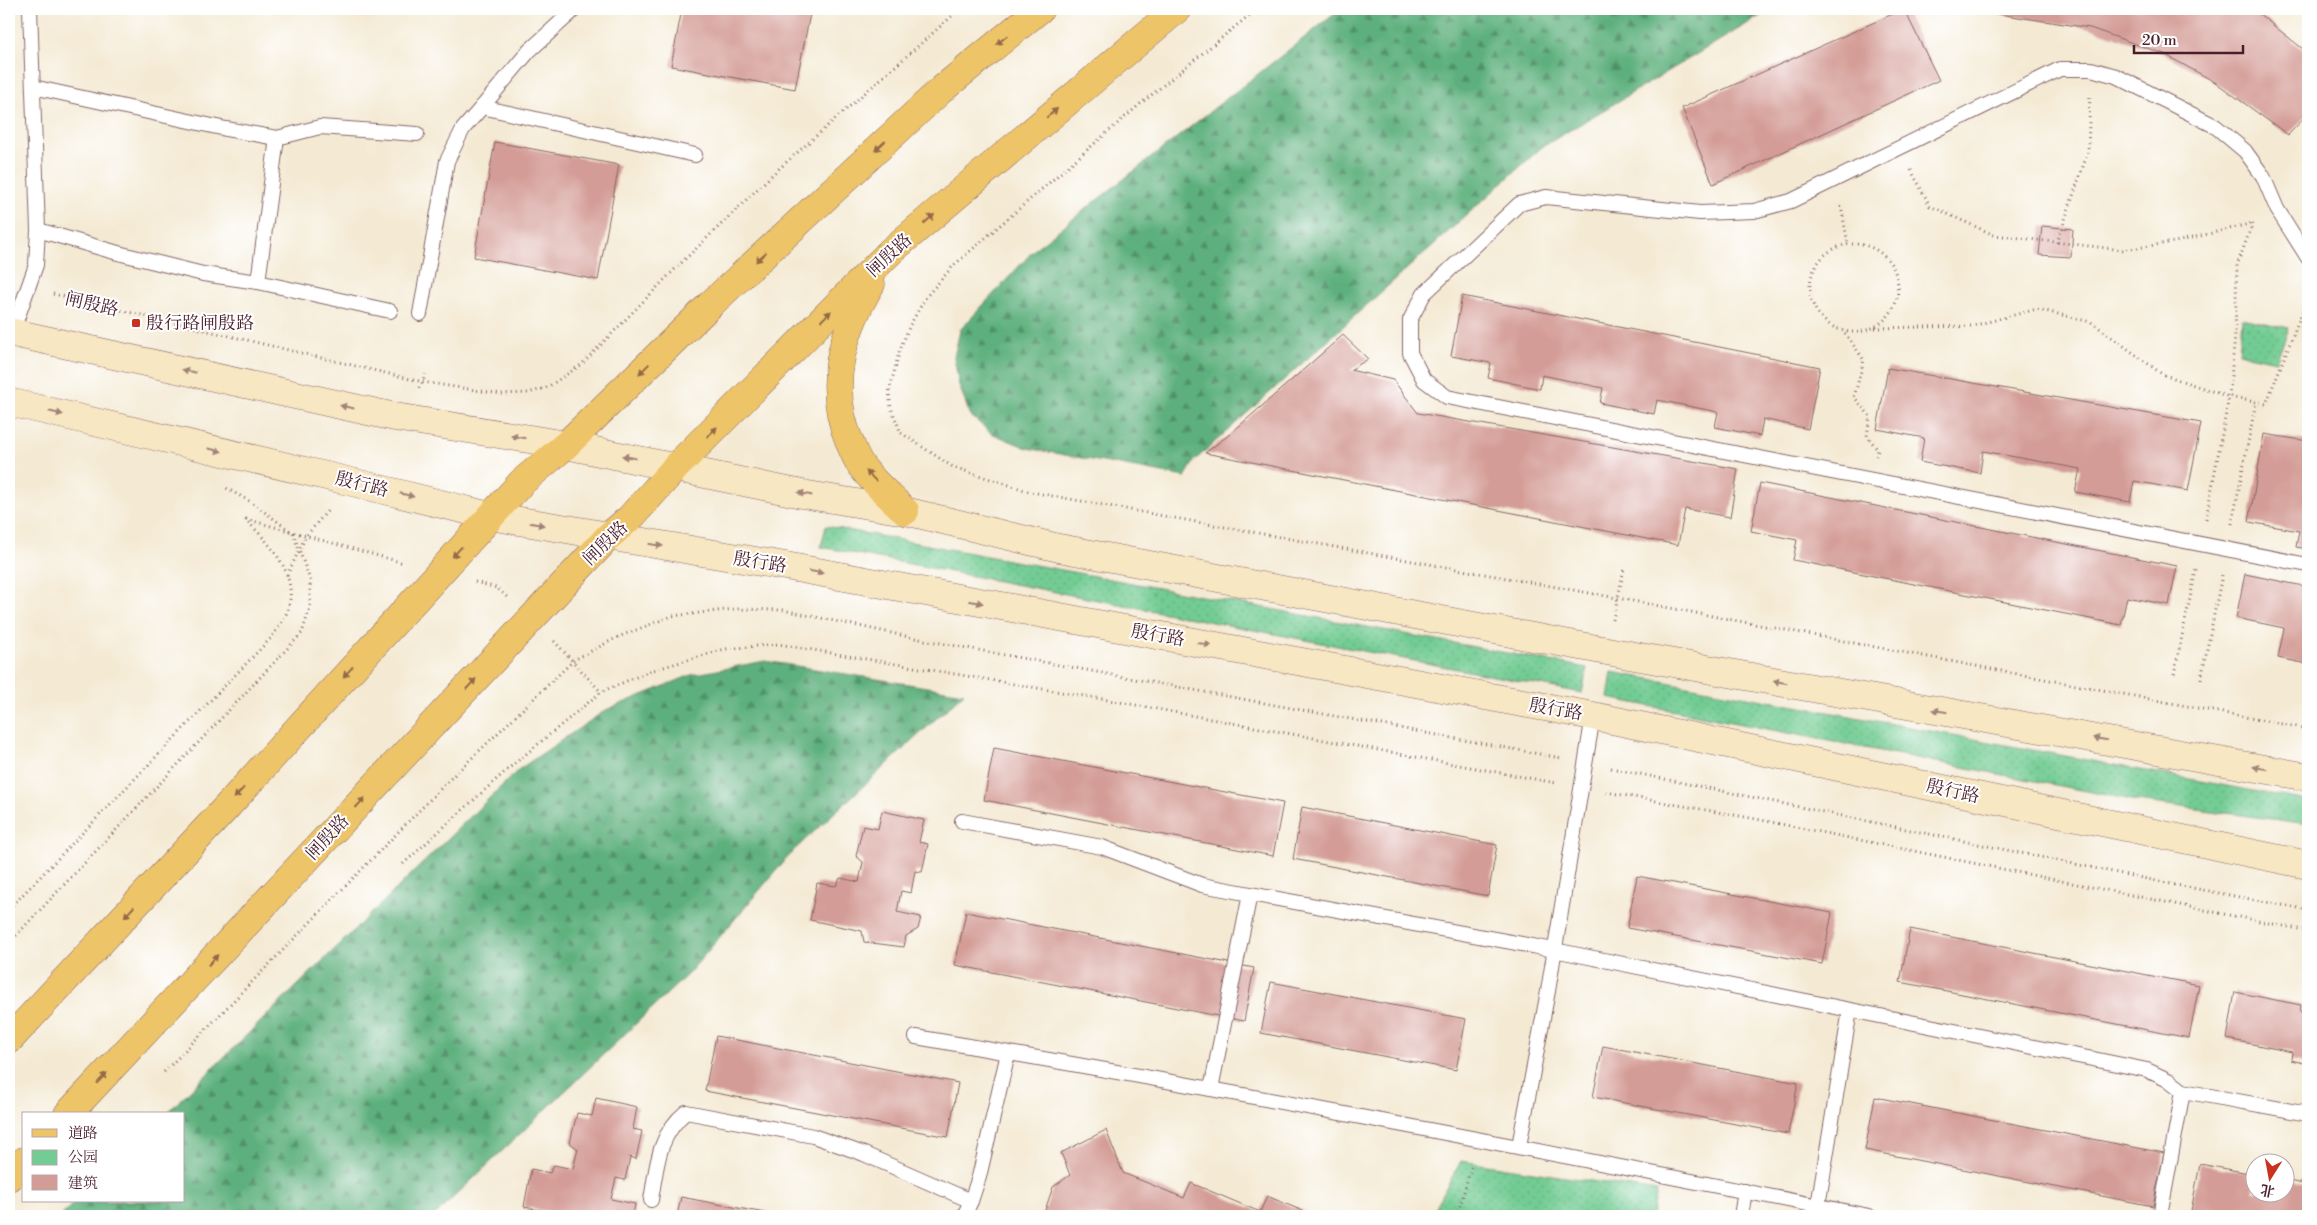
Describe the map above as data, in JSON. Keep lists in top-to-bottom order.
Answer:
{
  "streets": {
    "main road": ["闸殷路", "殷行路"]
  },
  "crossings": [
    ["闸殷路", "殷行路"]
  ],
  "one_way": ["闸殷路"],
  "places": {
    "transit": ["殷行路闸殷路"]
  },
  "legend": ["道路", "公园", "建筑"],
  "scale_bar": "20 m",
  "north": "bottom"
}
